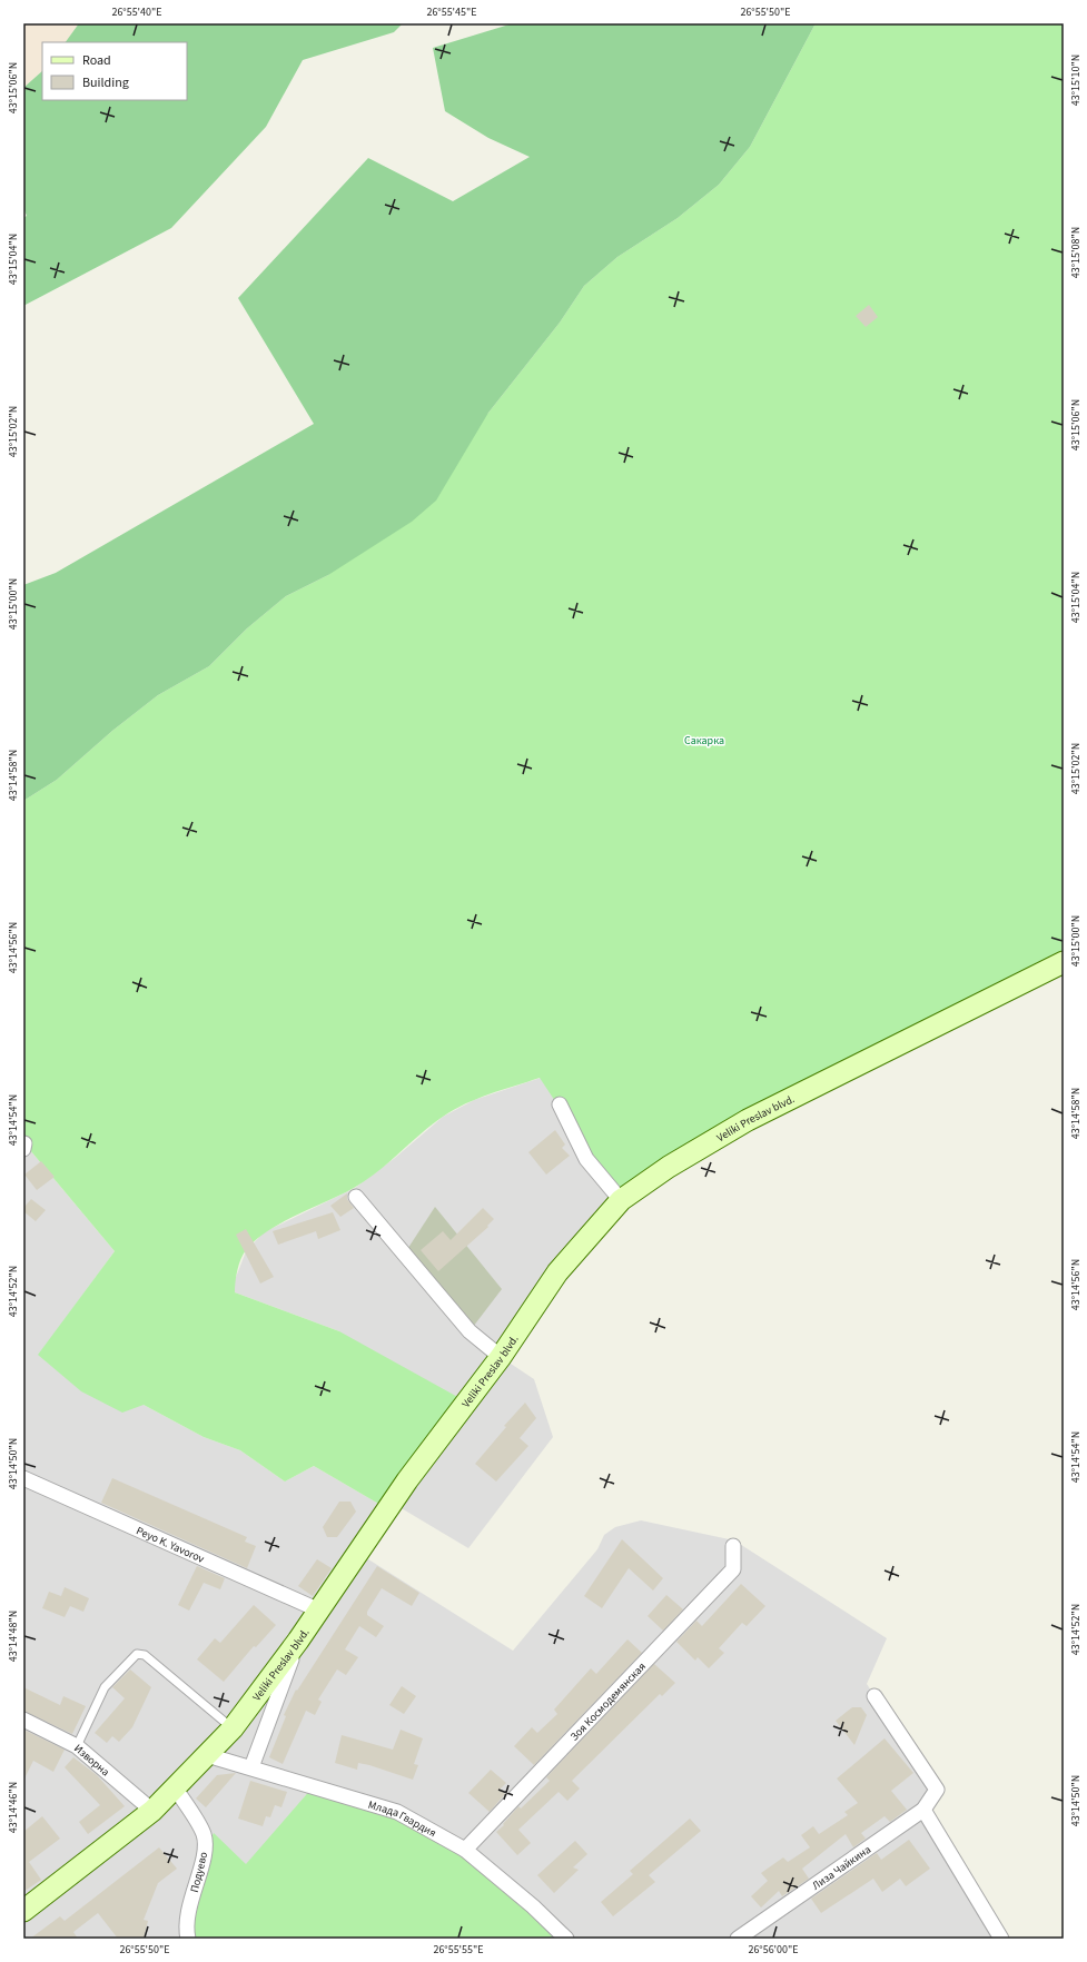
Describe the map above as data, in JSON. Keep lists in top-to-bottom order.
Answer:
{
  "streets": {
    "main road": ["Veliki Preslav blvd."],
    "street": [
      "Peyo K. Yavorov",
      "Зоя Космодемянская",
      "Изворна",
      "Млада Гвардия",
      "Лиза Чайкина",
      "Подуево"
    ]
  },
  "crossings": [
    ["Veliki Preslav blvd.", "Peyo K. Yavorov"],
    ["Veliki Preslav blvd.", "Изворна"],
    ["Veliki Preslav blvd.", "Млада Гвардия"],
    ["Veliki Preslav blvd.", "Подуево"],
    ["Зоя Космодемянская", "Млада Гвардия"]
  ],
  "parks": ["Сакарка"],
  "legend": ["Road", "Building"],
  "coordinates": [
    "26°55'40\"E",
    "26°55'45\"E",
    "26°55'50\"E",
    "43°15'10\"N",
    "43°15'06\"N",
    "43°15'08\"N",
    "43°15'04\"N",
    "43°15'02\"N",
    "43°15'00\"N",
    "43°14'58\"N",
    "43°14'56\"N",
    "43°14'54\"N",
    "43°14'52\"N",
    "43°14'50\"N",
    "43°14'48\"N",
    "43°14'46\"N",
    "26°55'55\"E",
    "26°56'00\"E"
  ]
}
